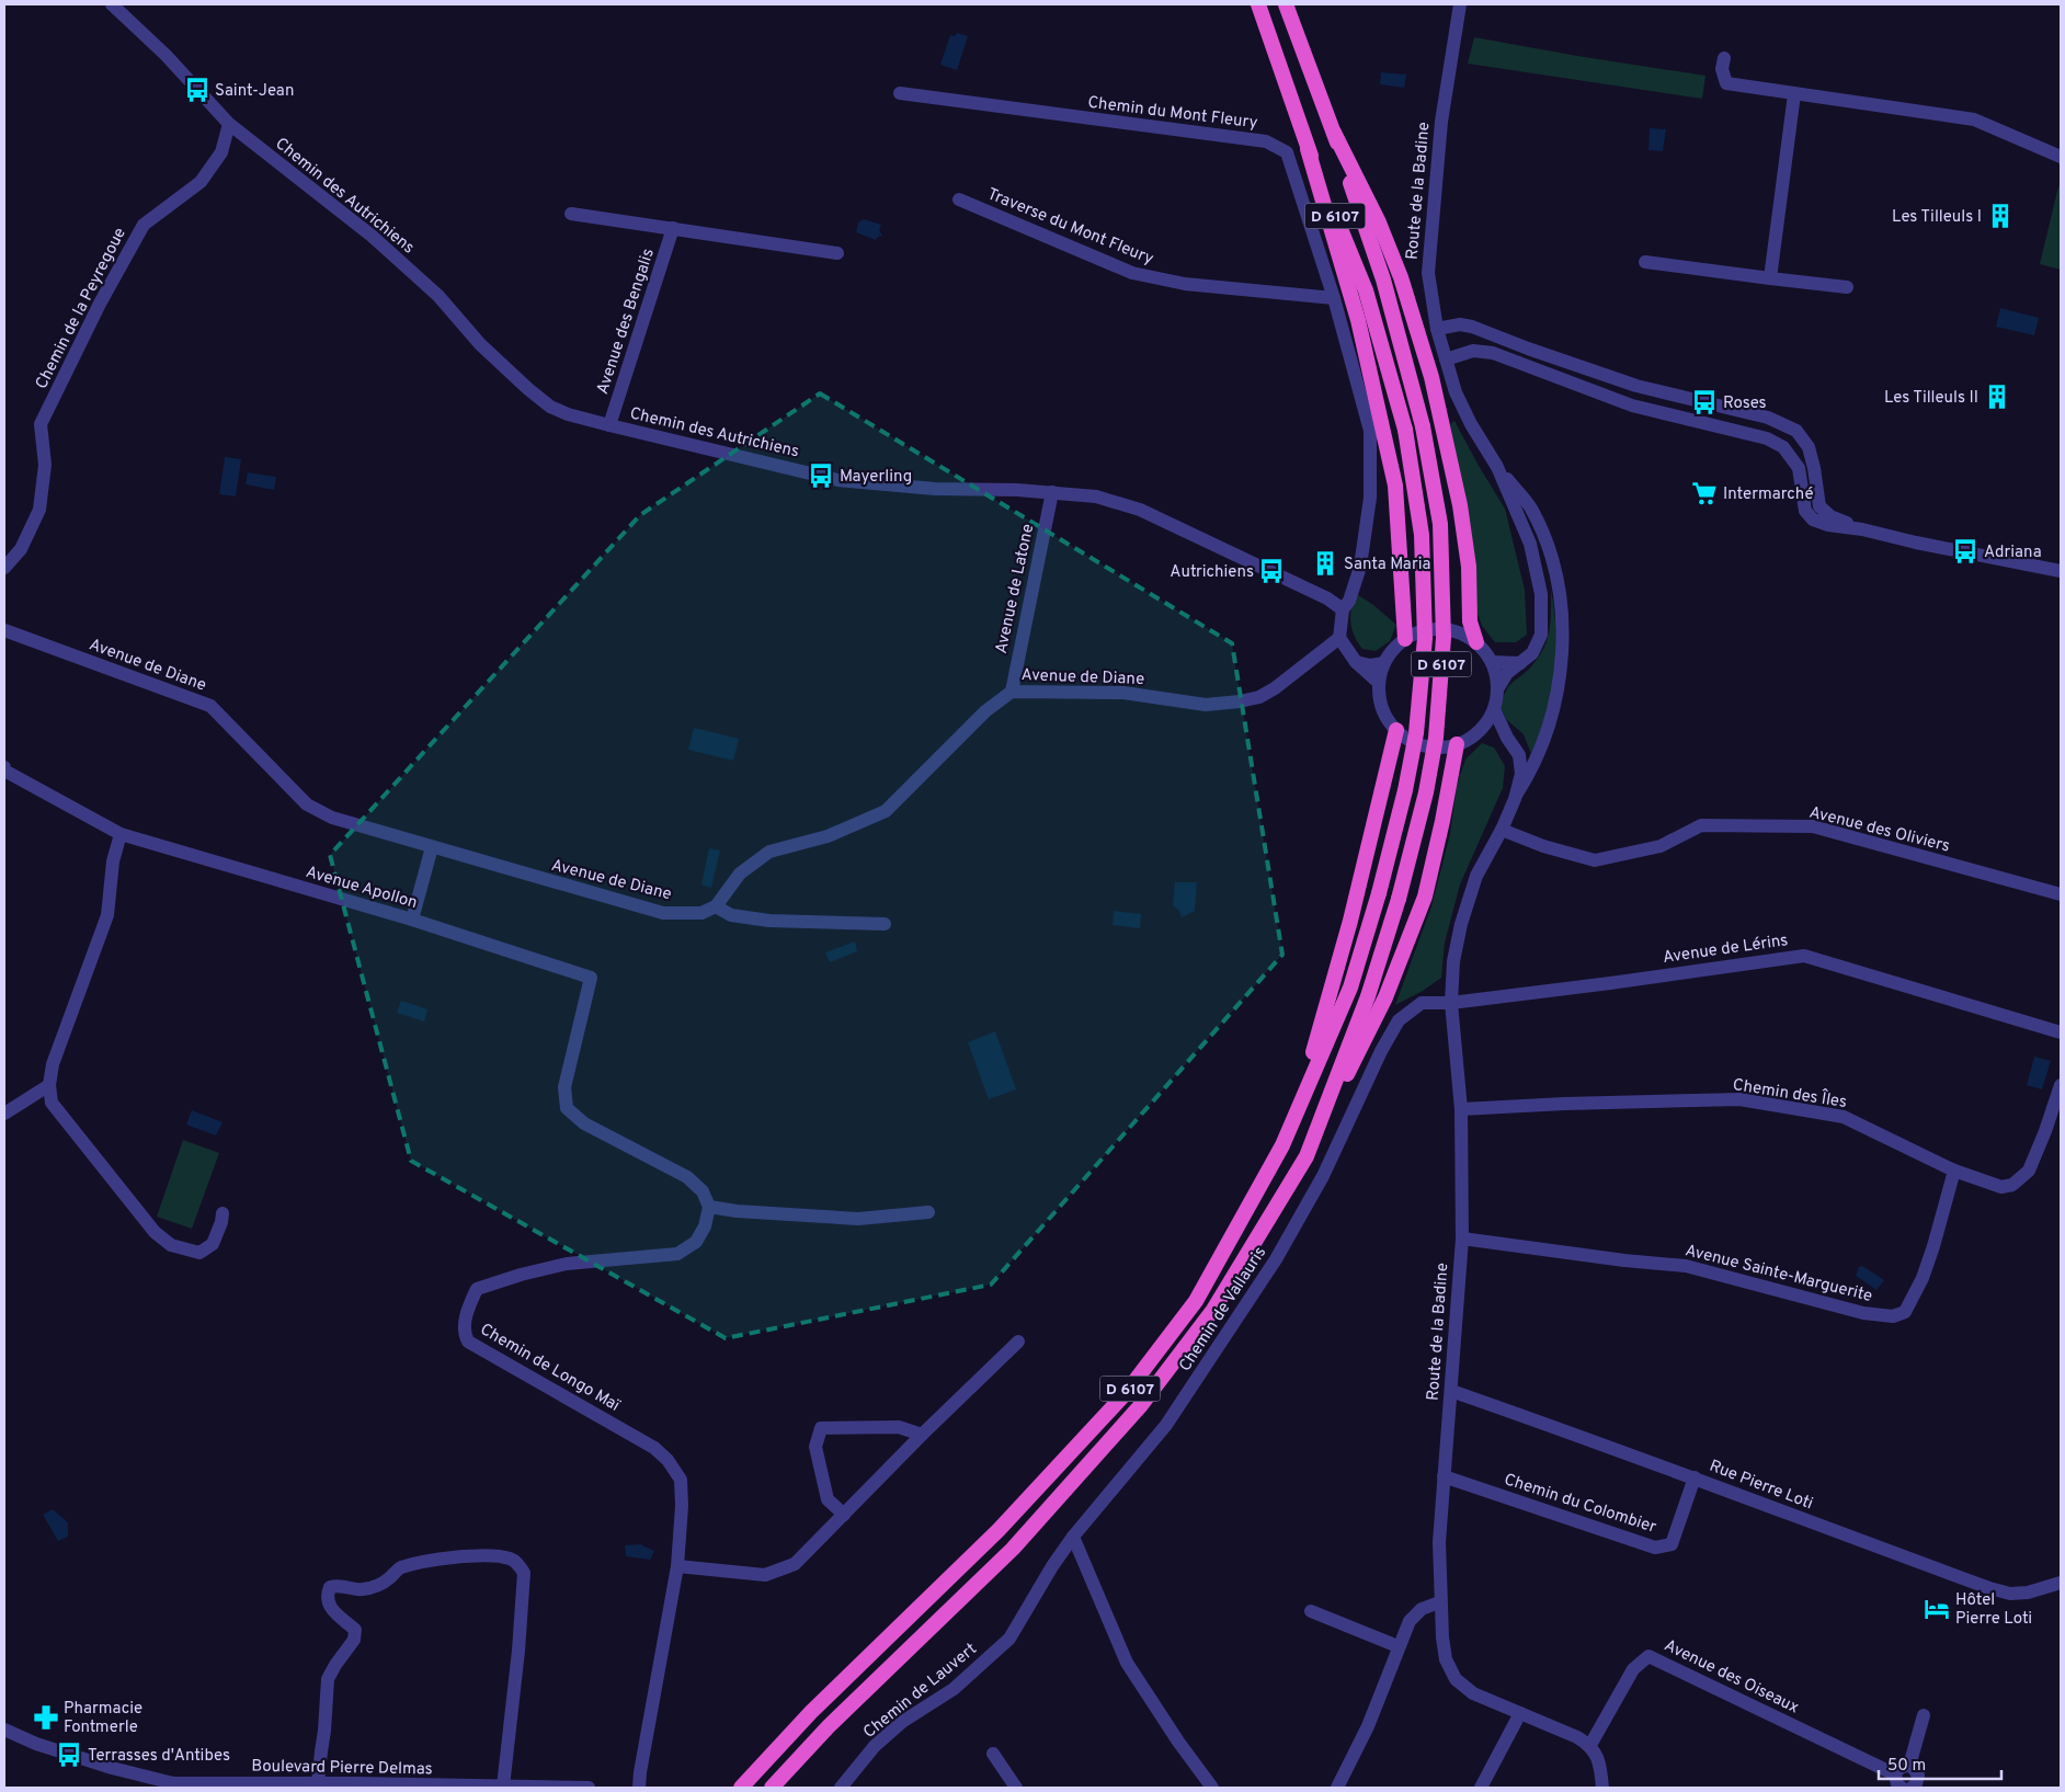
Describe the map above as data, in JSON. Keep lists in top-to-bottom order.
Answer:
{
  "streets": {
    "highway": ["D 6107"],
    "street": [
      "Chemin du Mont Fleury",
      "Route de la Badine",
      "Chemin des Autrichiens",
      "Traverse du Mont Fleury",
      "Chemin de la Peyregoue",
      "Avenue des Bengalis",
      "Avenue de Latone",
      "Avenue de Diane",
      "Avenue des Oliviers",
      "Avenue Apollon",
      "Avenue de Lérins",
      "Chemin des Îles",
      "Avenue Sainte-Marguerite",
      "Chemin de Vallauris",
      "Chemin de Longo Maï",
      "Rue Pierre Loti",
      "Chemin du Colombier",
      "Avenue des Oiseaux",
      "Chemin de Lauvert",
      "Boulevard Pierre Delmas"
    ]
  },
  "crossings": [
    ["Chemin du Mont Fleury", "Traverse du Mont Fleury"],
    ["Route de la Badine", "Avenue des Oliviers"],
    ["Route de la Badine", "Avenue de Lérins"],
    ["Route de la Badine", "Chemin des Îles"],
    ["Route de la Badine", "Avenue Sainte-Marguerite"],
    ["Route de la Badine", "Chemin de Vallauris"],
    ["Route de la Badine", "Rue Pierre Loti"],
    ["Route de la Badine", "Chemin du Colombier"],
    ["Route de la Badine", "Avenue des Oiseaux"],
    ["Chemin des Autrichiens", "Chemin de la Peyregoue"],
    ["Chemin des Autrichiens", "Avenue des Bengalis"],
    ["Chemin des Autrichiens", "Avenue de Latone"],
    ["Avenue de Latone", "Avenue de Diane"],
    ["Avenue Apollon", "Chemin de Longo Maï"],
    ["Avenue de Lérins", "Chemin de Vallauris"],
    ["Chemin des Îles", "Avenue Sainte-Marguerite"],
    ["Chemin de Vallauris", "Chemin de Lauvert"],
    ["Rue Pierre Loti", "Chemin du Colombier"]
  ],
  "places": {
    "bus stop": [
      "Saint-Jean",
      "Roses",
      "Mayerling",
      "Adriana",
      "Autrichiens",
      "Terrasses d'Antibes"
    ],
    "building": ["Les Tilleuls I", "Les Tilleuls II", "Santa Maria"],
    "supermarket": ["Intermarché"],
    "hotel": ["Hôtel Pierre Loti"],
    "pharmacy": ["Pharmacie Fontmerle"]
  },
  "scale_bar": "50 m"
}
